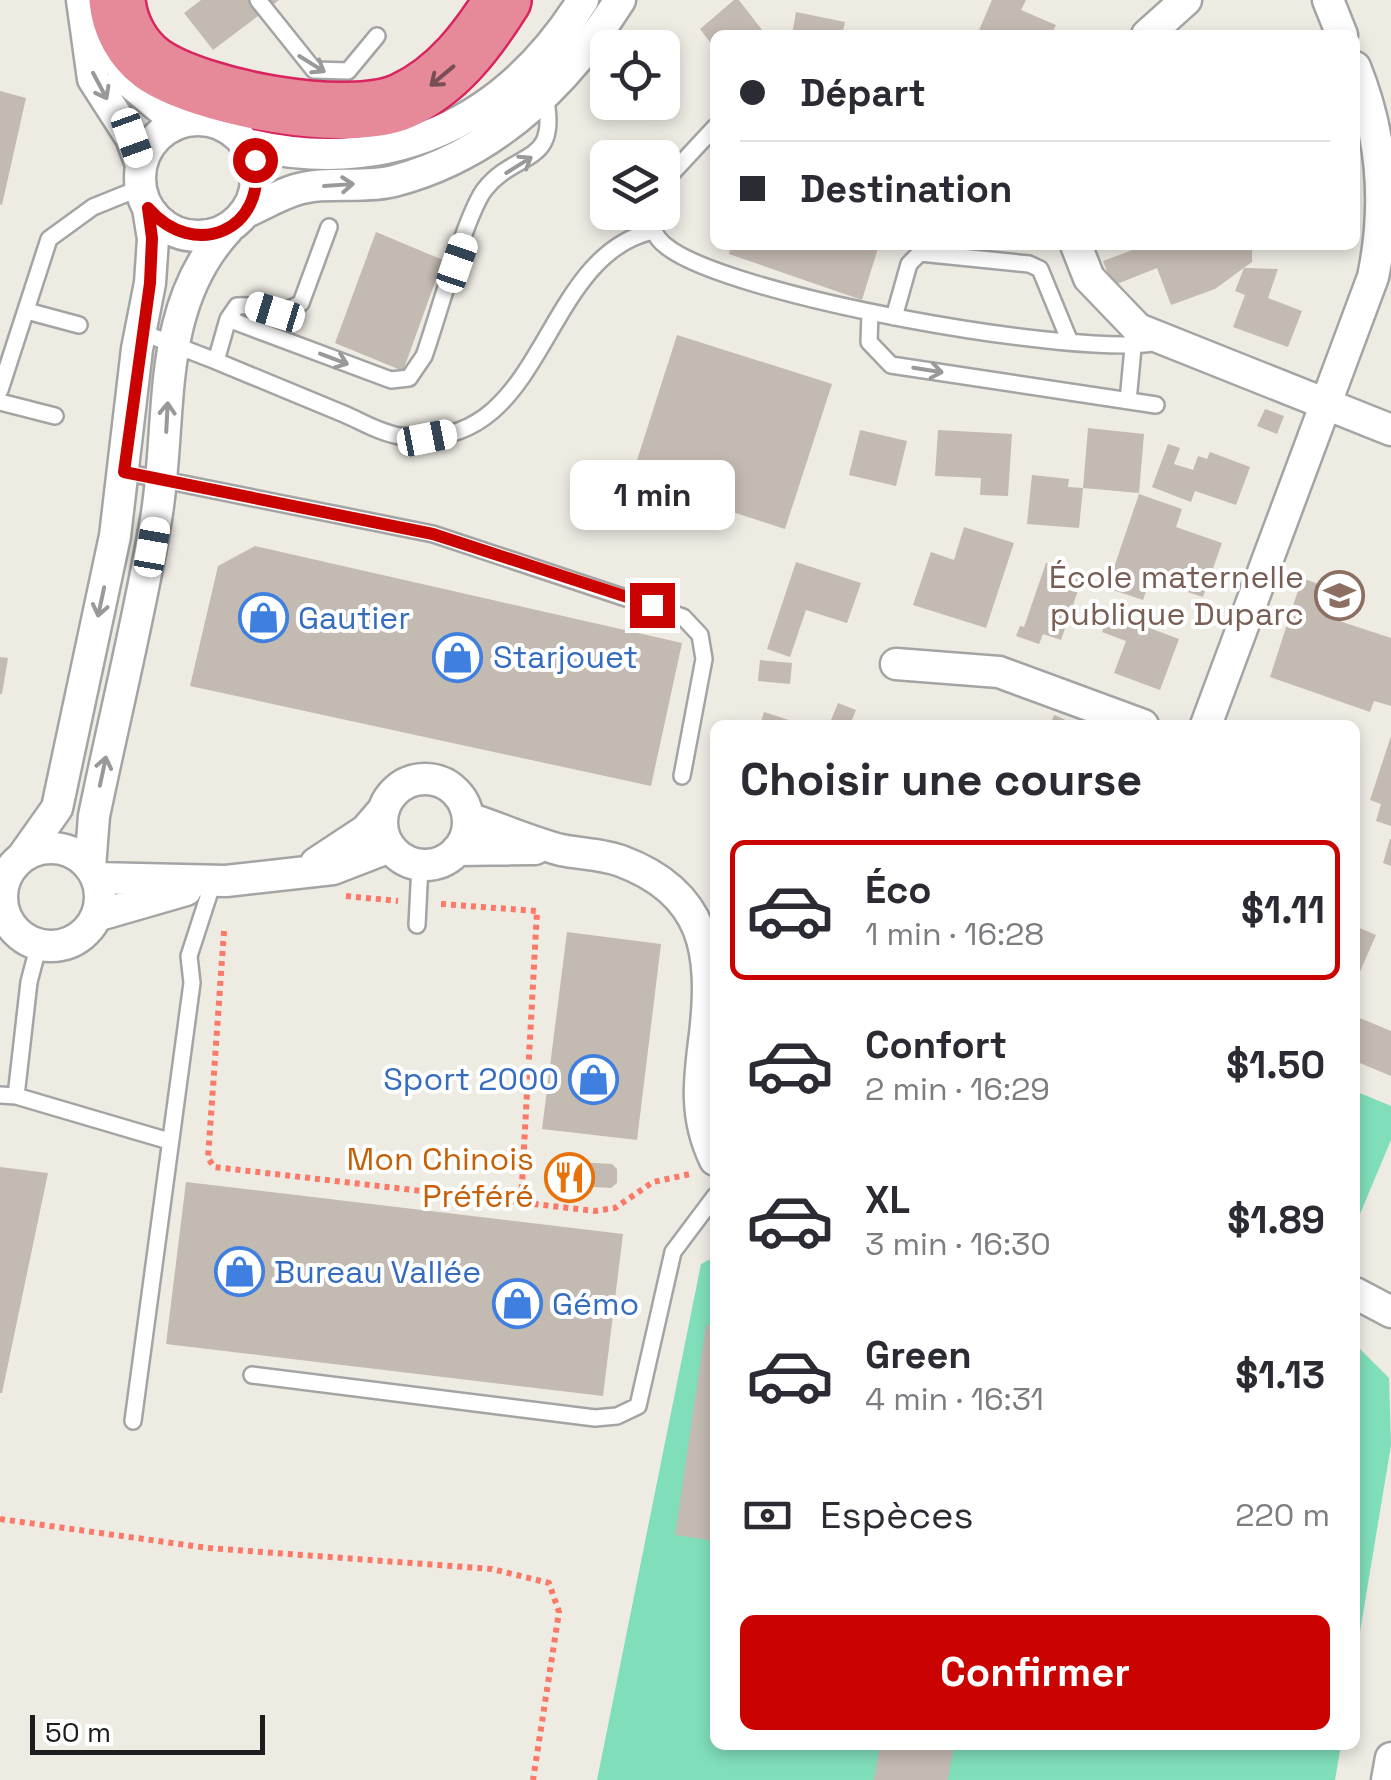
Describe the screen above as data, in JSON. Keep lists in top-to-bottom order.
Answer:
{
  "places": {
    "school or university": ["École maternelle publique Duparc"],
    "shop": [
      "Gautier",
      "Starjouet",
      "Sport 2000",
      "Bureau Vallée",
      "Gémo"
    ],
    "restaurant": ["Mon Chinois Préféré"]
  },
  "scale_bar": "50 m",
  "page": {
    "banner": ["Départ", "Destination"],
    "bubble": "1 min",
    "heading": "Choisir une course",
    "list": [
      {
        "name": "Éco",
        "note": "1 min · 16:28",
        "value": "$1.11"
      },
      {
        "name": "Confort",
        "note": "2 min · 16:29",
        "value": "$1.50"
      },
      {
        "name": "XL",
        "note": "3 min · 16:30",
        "value": "$1.89"
      },
      {
        "name": "Green",
        "note": "4 min · 16:31",
        "value": "$1.13"
      }
    ],
    "pay": ["Espèces", "220 m"],
    "buttons": "Confirmer",
    "scale": "50 m"
  }
}
